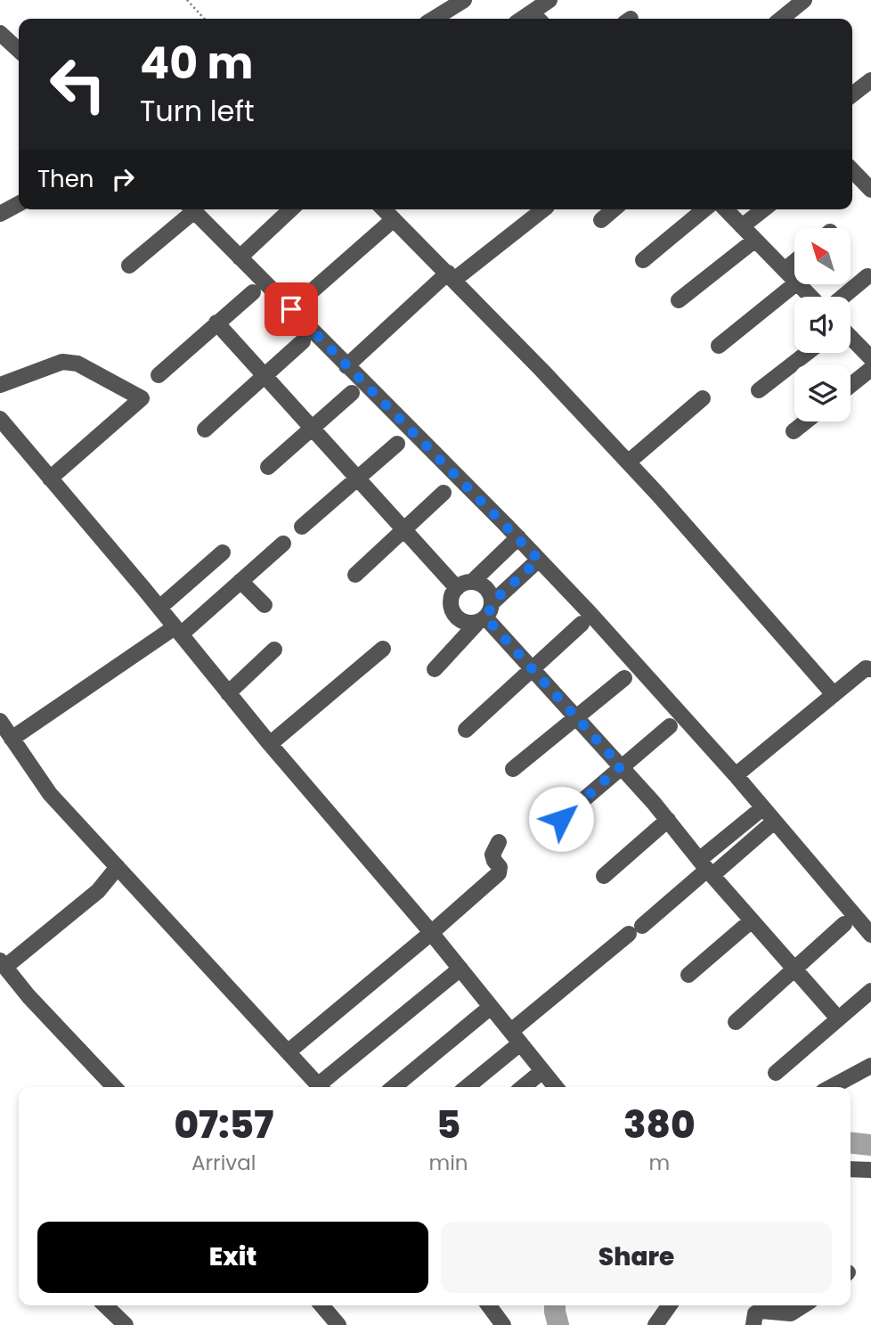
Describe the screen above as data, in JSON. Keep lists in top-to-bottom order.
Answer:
{
  "north": "top left",
  "page": {
    "turn": ["40 m", "Turn left"],
    "then": "Then",
    "eta": [
      "07:57",
      "Arrival",
      "5",
      "min",
      "380",
      "m"
    ],
    "buttons": ["Exit", "Share"]
  }
}
